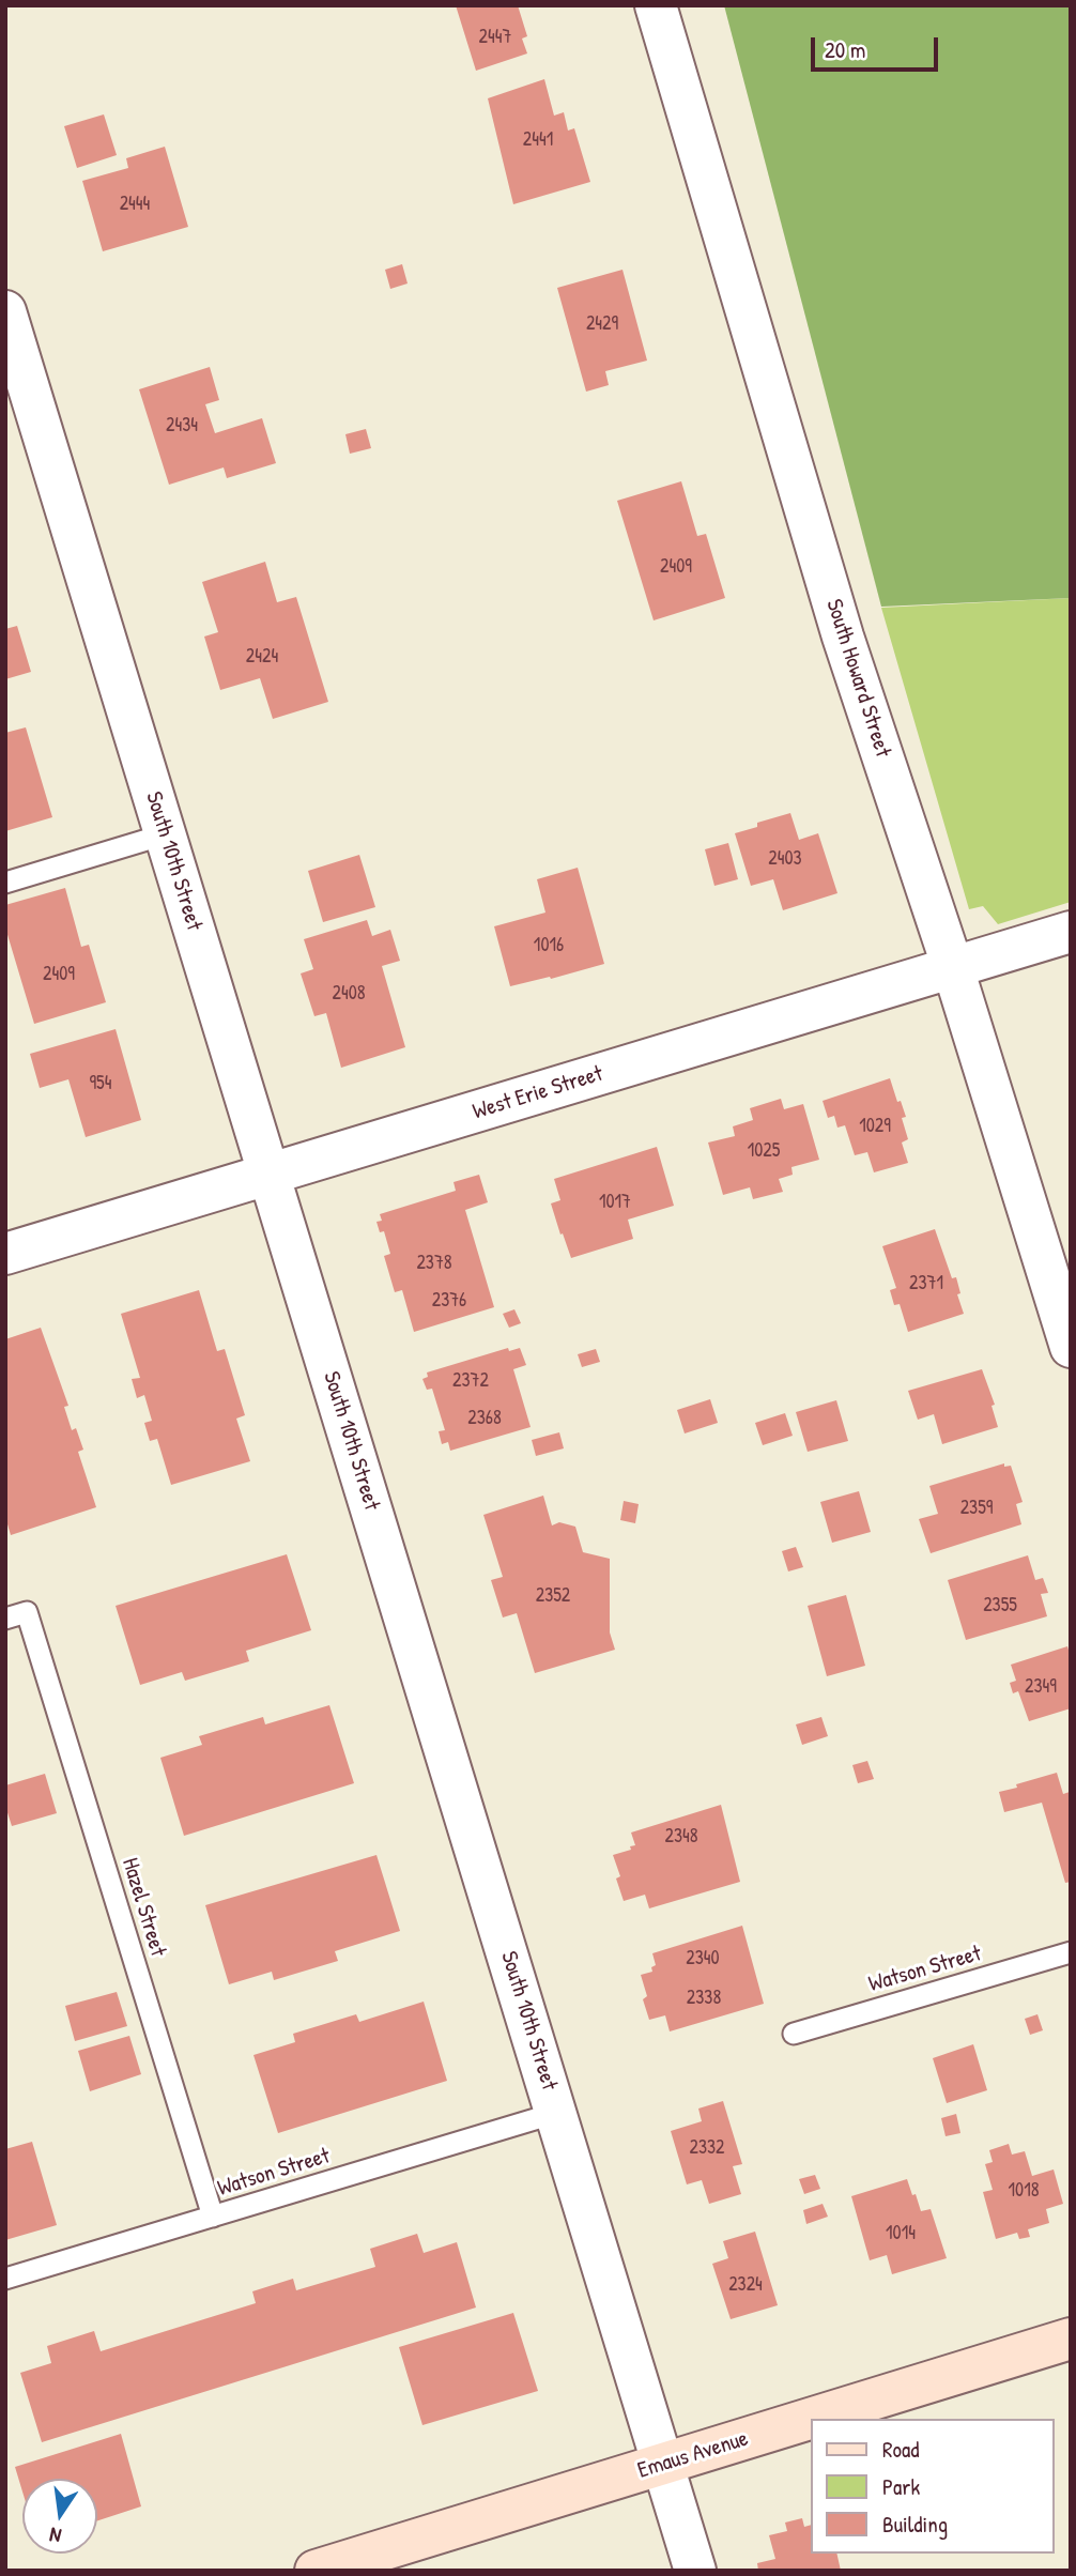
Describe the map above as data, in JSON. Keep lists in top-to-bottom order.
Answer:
{
  "streets": {
    "main road": ["Emaus Avenue"],
    "street": ["South Howard Street", "South 10th Street", "West Erie Street"],
    "lane": ["Hazel Street", "Watson Street"]
  },
  "crossings": [
    ["South Howard Street", "West Erie Street"],
    ["South 10th Street", "West Erie Street"],
    ["South 10th Street", "Watson Street"],
    ["South 10th Street", "Emaus Avenue"],
    ["Hazel Street", "Watson Street"]
  ],
  "house_numbers": [
    "2447",
    "2441",
    "2444",
    "2429",
    "2434",
    "2409",
    "2424",
    "2403",
    "1016",
    "2409",
    "2408",
    "954",
    "1029",
    "1025",
    "1017",
    "2378",
    "2371",
    "2376",
    "2372",
    "2368",
    "2359",
    "2352",
    "2355",
    "2349",
    "2348",
    "2340",
    "2338",
    "2332",
    "1018",
    "1014",
    "2324"
  ],
  "legend": ["Road", "Park", "Building"],
  "scale_bar": "20 m",
  "north": "bottom"
}
